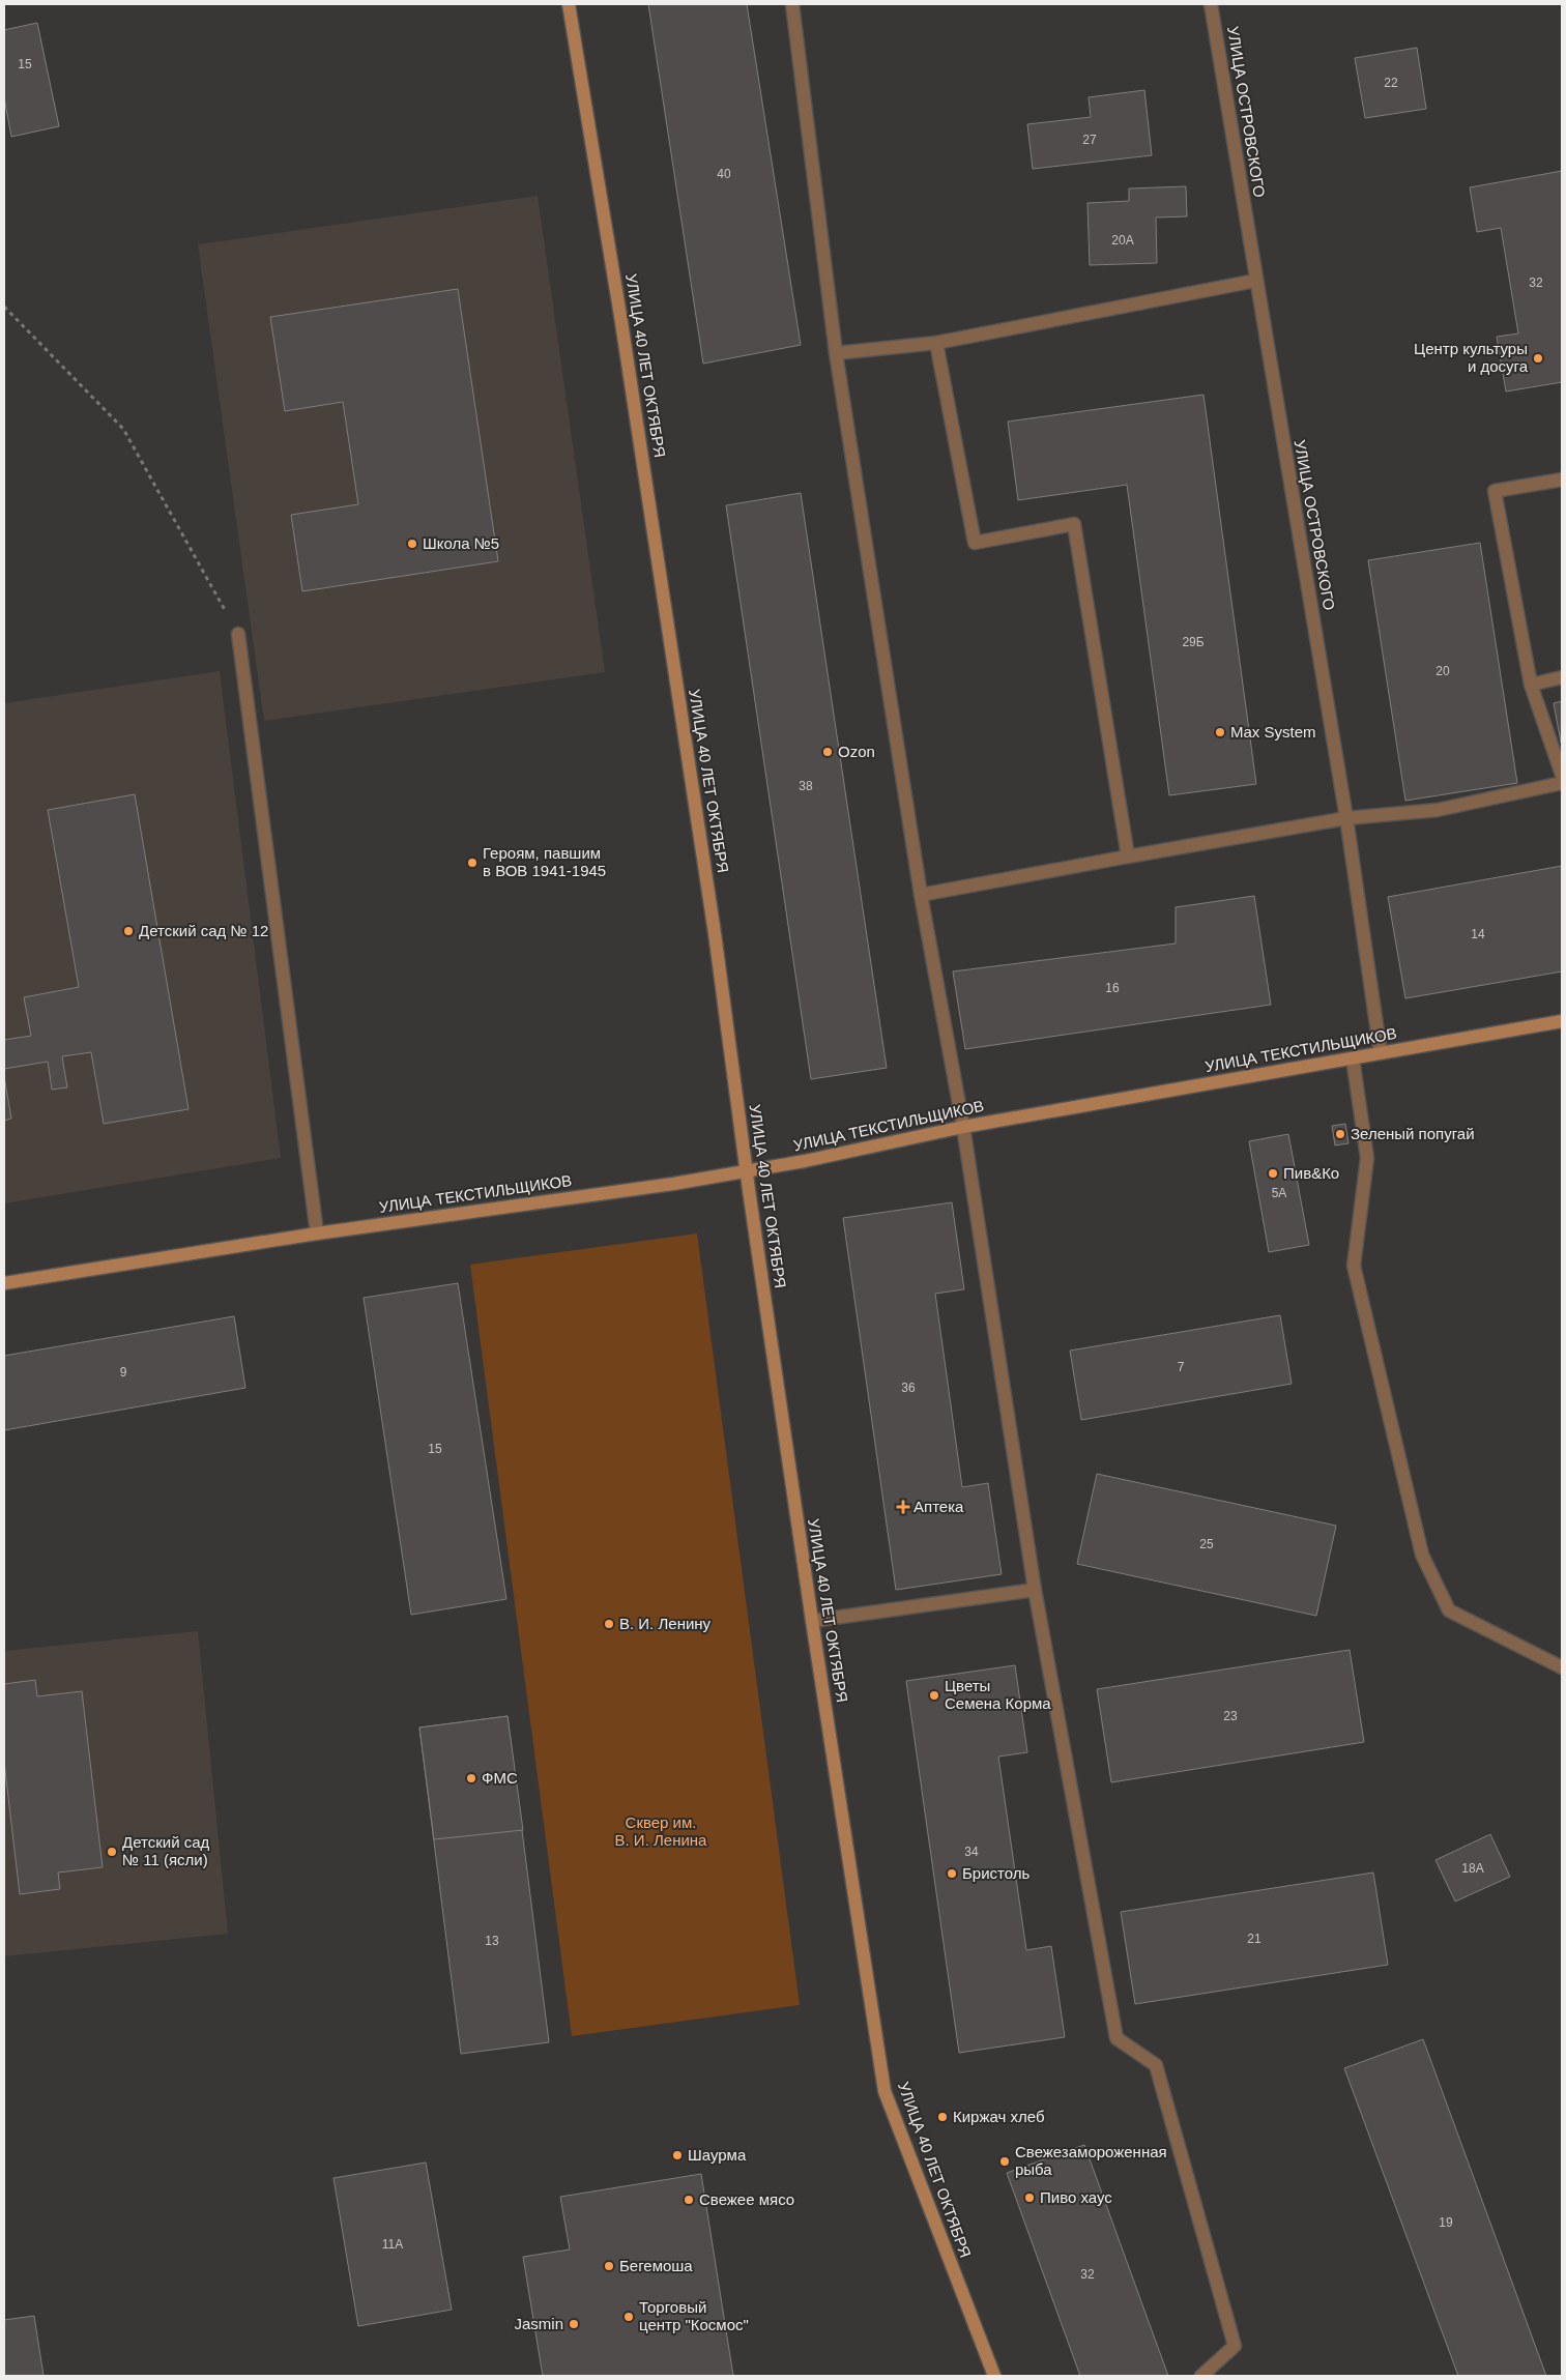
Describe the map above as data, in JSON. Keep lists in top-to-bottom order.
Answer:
{
  "streets": {
    "street": ["УЛИЦА ОСТРОВСКОГО", "УЛИЦА 40 ЛЕТ ОКТЯБРЯ", "УЛИЦА ТЕКСТИЛЬЩИКОВ"]
  },
  "crossings": [
    ["УЛИЦА ОСТРОВСКОГО", "УЛИЦА ТЕКСТИЛЬЩИКОВ"],
    ["УЛИЦА 40 ЛЕТ ОКТЯБРЯ", "УЛИЦА ТЕКСТИЛЬЩИКОВ"]
  ],
  "parks": ["Сквер им. В. И. Ленина"],
  "places": {
    "other": [
      "Центр культуры и досуга",
      "Школа №5",
      "Max System",
      "Ozon",
      "Героям, павшим в ВОВ 1941-1945",
      "Детский сад № 12",
      "Зеленый попугай",
      "Пив&Ко",
      "В. И. Ленину",
      "Цветы Семена Корма",
      "ФМС",
      "Детский сад № 11 (ясли)",
      "Бристоль",
      "Киржач хлеб",
      "Шаурма",
      "Свежезамороженная рыба",
      "Пиво хаус",
      "Свежее мясо",
      "Бегемоша",
      "Торговый центр \"Космос\"",
      "Jasmin"
    ],
    "health": ["Аптека"]
  },
  "house_numbers": [
    "15",
    "22",
    "27",
    "40",
    "20А",
    "32",
    "29Б",
    "20",
    "38",
    "14",
    "16",
    "5А",
    "7",
    "9",
    "36",
    "15",
    "25",
    "23",
    "34",
    "18А",
    "21",
    "13",
    "19",
    "11А",
    "32"
  ]
}
